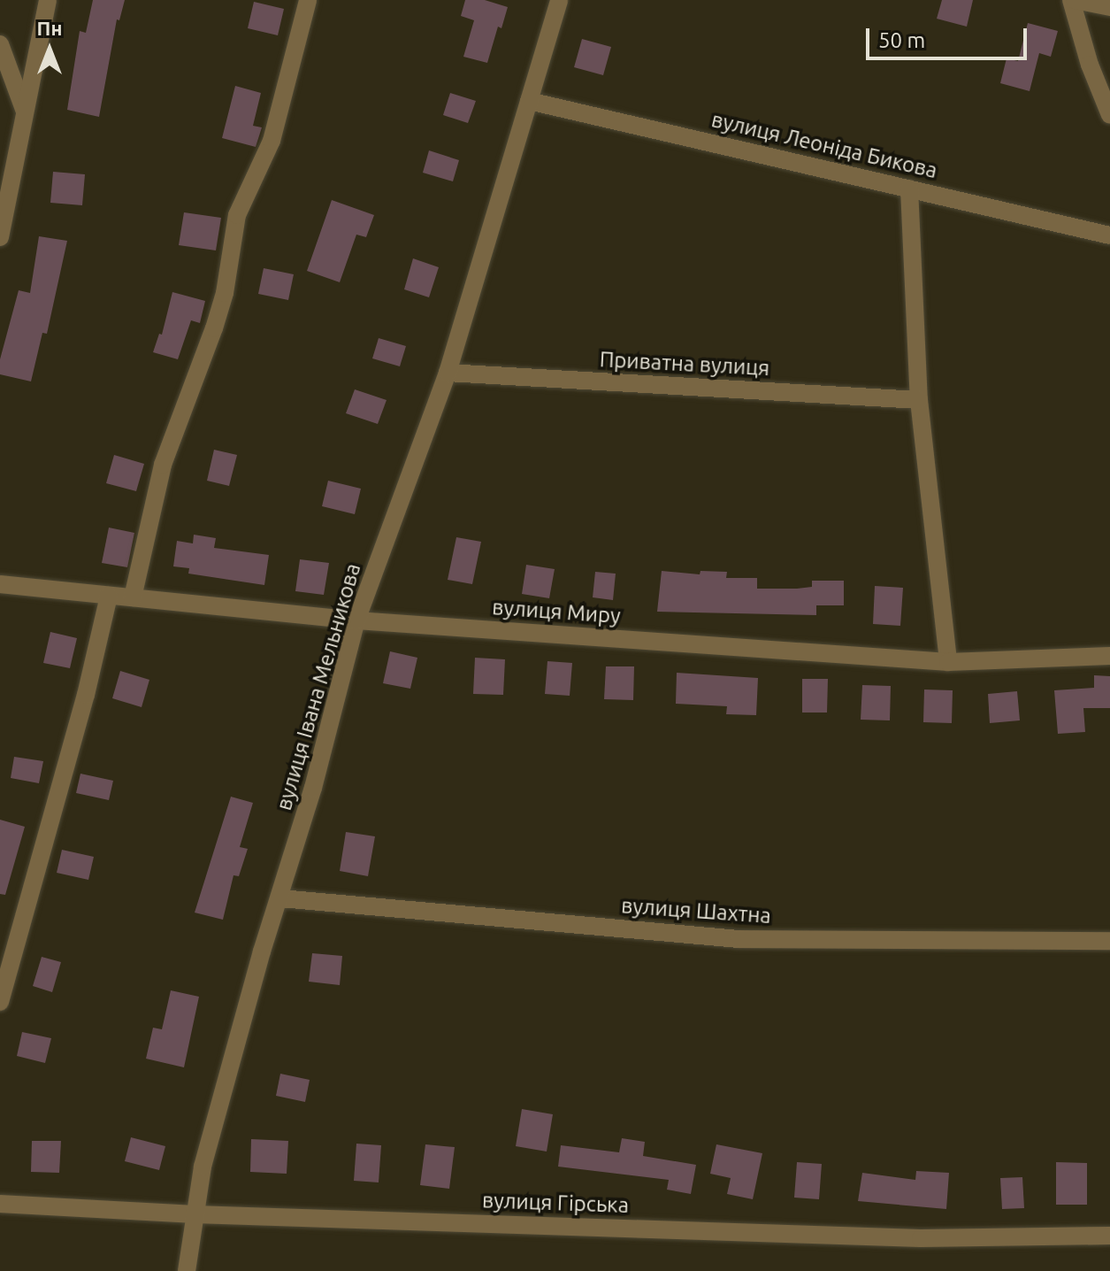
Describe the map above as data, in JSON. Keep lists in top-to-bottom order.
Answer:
{
  "streets": {
    "street": [
      "вулиця Леоніда Бикова",
      "Приватна вулиця",
      "вулиця Миру",
      "вулиця Івана Мельникова",
      "вулиця Шахтна",
      "вулиця Гірська"
    ]
  },
  "crossings": [
    ["вулиця Леоніда Бикова", "вулиця Івана Мельникова"],
    ["Приватна вулиця", "вулиця Івана Мельникова"],
    ["вулиця Миру", "вулиця Івана Мельникова"],
    ["вулиця Івана Мельникова", "вулиця Шахтна"],
    ["вулиця Івана Мельникова", "вулиця Гірська"]
  ],
  "scale_bar": "50 m",
  "north": "top"
}
